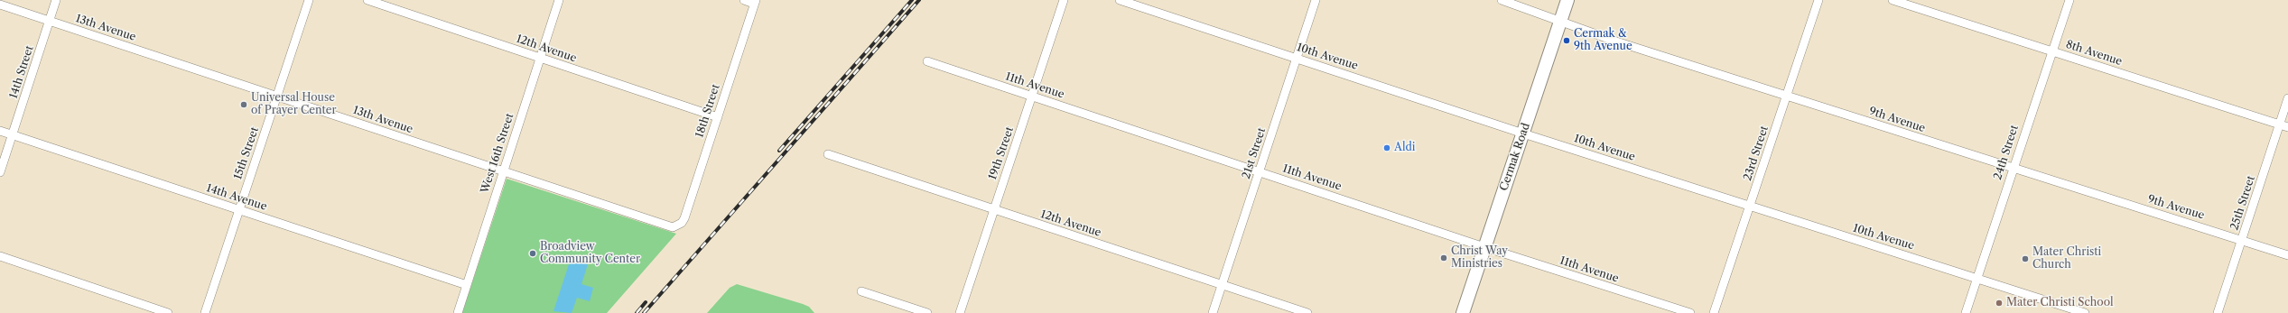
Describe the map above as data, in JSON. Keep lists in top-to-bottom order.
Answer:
{
  "streets": {
    "main road": ["Cermak Road"],
    "street": [
      "13th Avenue",
      "12th Avenue",
      "8th Avenue",
      "10th Avenue",
      "14th Street",
      "11th Avenue",
      "18th Street",
      "9th Avenue",
      "24th Street",
      "15th Street",
      "West 16th Street",
      "19th Street",
      "21st Street",
      "23rd Street",
      "14th Avenue",
      "25th Street"
    ]
  },
  "crossings": [
    ["13th Avenue", "14th Street"],
    ["13th Avenue", "18th Street"],
    ["13th Avenue", "15th Street"],
    ["13th Avenue", "West 16th Street"],
    ["12th Avenue", "18th Street"],
    ["12th Avenue", "West 16th Street"],
    ["12th Avenue", "19th Street"],
    ["12th Avenue", "21st Street"],
    ["8th Avenue", "24th Street"],
    ["8th Avenue", "25th Street"],
    ["10th Avenue", "24th Street"],
    ["10th Avenue", "21st Street"],
    ["10th Avenue", "23rd Street"],
    ["10th Avenue", "Cermak Road"],
    ["14th Street", "14th Avenue"],
    ["11th Avenue", "19th Street"],
    ["11th Avenue", "21st Street"],
    ["11th Avenue", "Cermak Road"],
    ["9th Avenue", "24th Street"],
    ["9th Avenue", "23rd Street"],
    ["9th Avenue", "Cermak Road"],
    ["9th Avenue", "25th Street"],
    ["15th Street", "14th Avenue"],
    ["West 16th Street", "14th Avenue"]
  ],
  "places": [
    "Cermak & 9th Avenue",
    "Universal House of Prayer Center",
    "Aldi",
    "Broadview Community Center",
    "Christ Way Ministries",
    "Mater Christi Church",
    "Mater Christi School"
  ]
}
